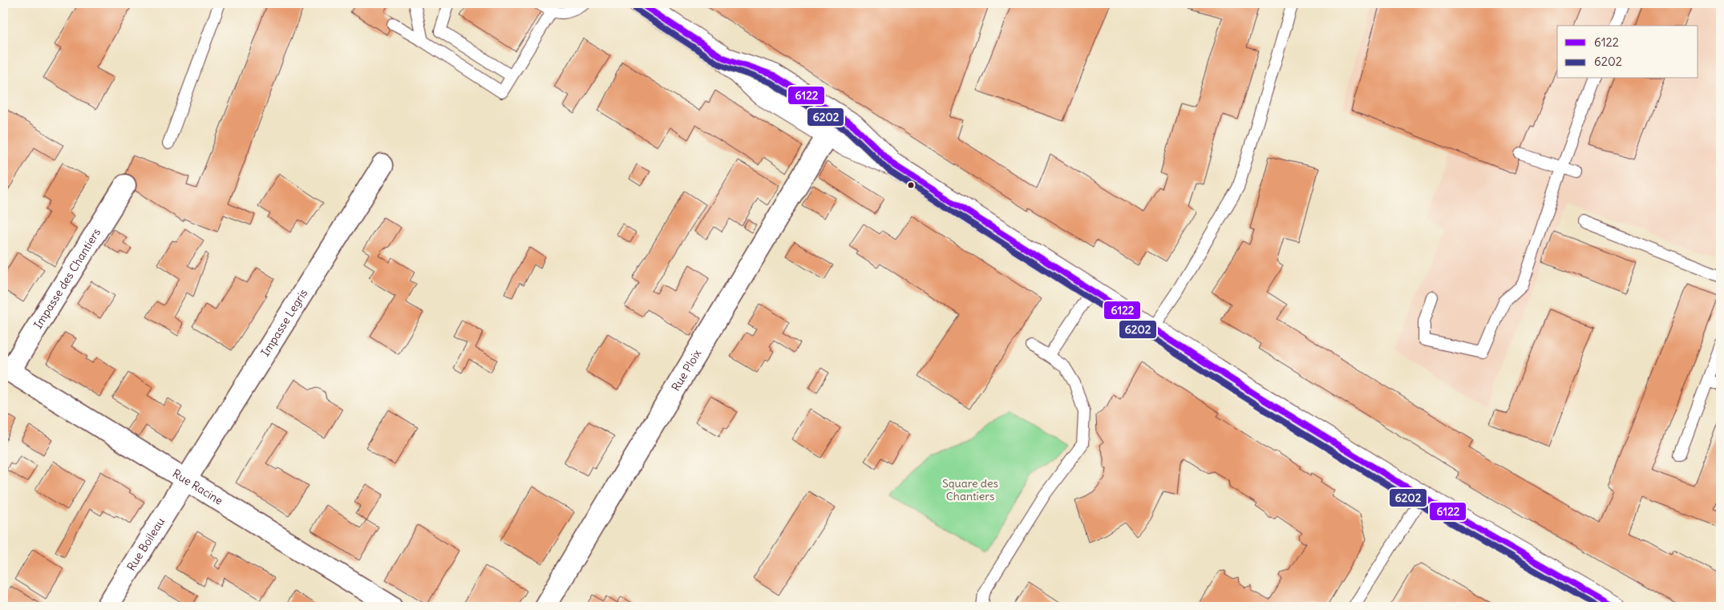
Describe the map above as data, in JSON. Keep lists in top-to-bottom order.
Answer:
{
  "streets": {
    "street": [
      "Impasse des Chantiers",
      "Impasse Legris",
      "Rue Ploix",
      "Rue Racine",
      "Rue Boileau"
    ]
  },
  "crossings": [
    ["Impasse des Chantiers", "Rue Racine"],
    ["Impasse Legris", "Rue Racine"],
    ["Impasse Legris", "Rue Boileau"],
    ["Rue Racine", "Rue Boileau"]
  ],
  "parks": ["Square des Chantiers"],
  "lines": ["transit line 6122", "transit line 6202"],
  "legend": ["6122", "6202"]
}
